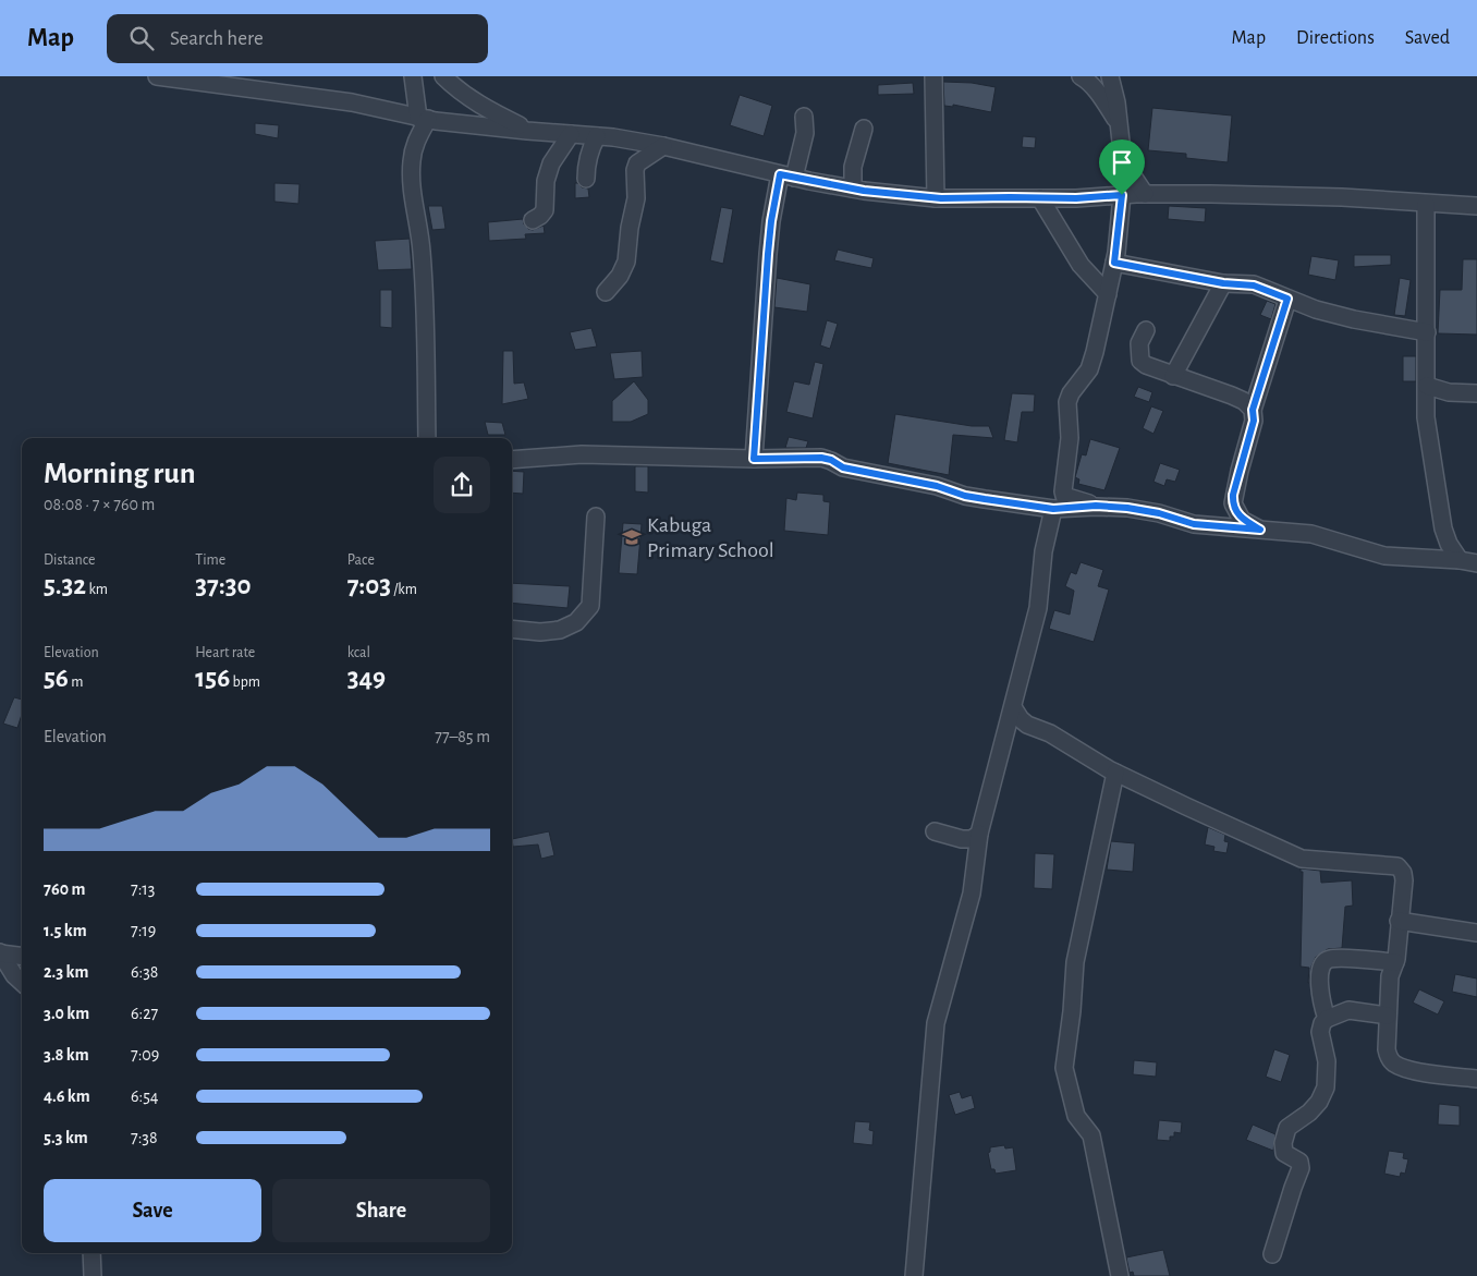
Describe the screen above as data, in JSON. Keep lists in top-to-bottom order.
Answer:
{
  "places": {
    "school or university": ["Kabuga Primary School"]
  },
  "page": {
    "header": "Map",
    "search": "Search here",
    "nav": ["Map", "Directions", "Saved"],
    "heading": ["Morning run", "08:08 · 7 × 760 m"],
    "stats": [
      ["Distance", "5.32 km"],
      ["Time", "37:30"],
      ["Pace", "7:03 /km"],
      ["Elevation", "56 m"],
      ["Heart rate", "156 bpm"],
      ["kcal", "349"]
    ],
    "chart": ["Elevation", "77–85 m"],
    "list": [
      {
        "name": "760 m",
        "note": "7:13"
      },
      {
        "name": "1.5 km",
        "note": "7:19"
      },
      {
        "name": "2.3 km",
        "note": "6:38"
      },
      {
        "name": "3.0 km",
        "note": "6:27"
      },
      {
        "name": "3.8 km",
        "note": "7:09"
      },
      {
        "name": "4.6 km",
        "note": "6:54"
      },
      {
        "name": "5.3 km",
        "note": "7:38"
      }
    ],
    "buttons": ["Save", "Share"]
  }
}
